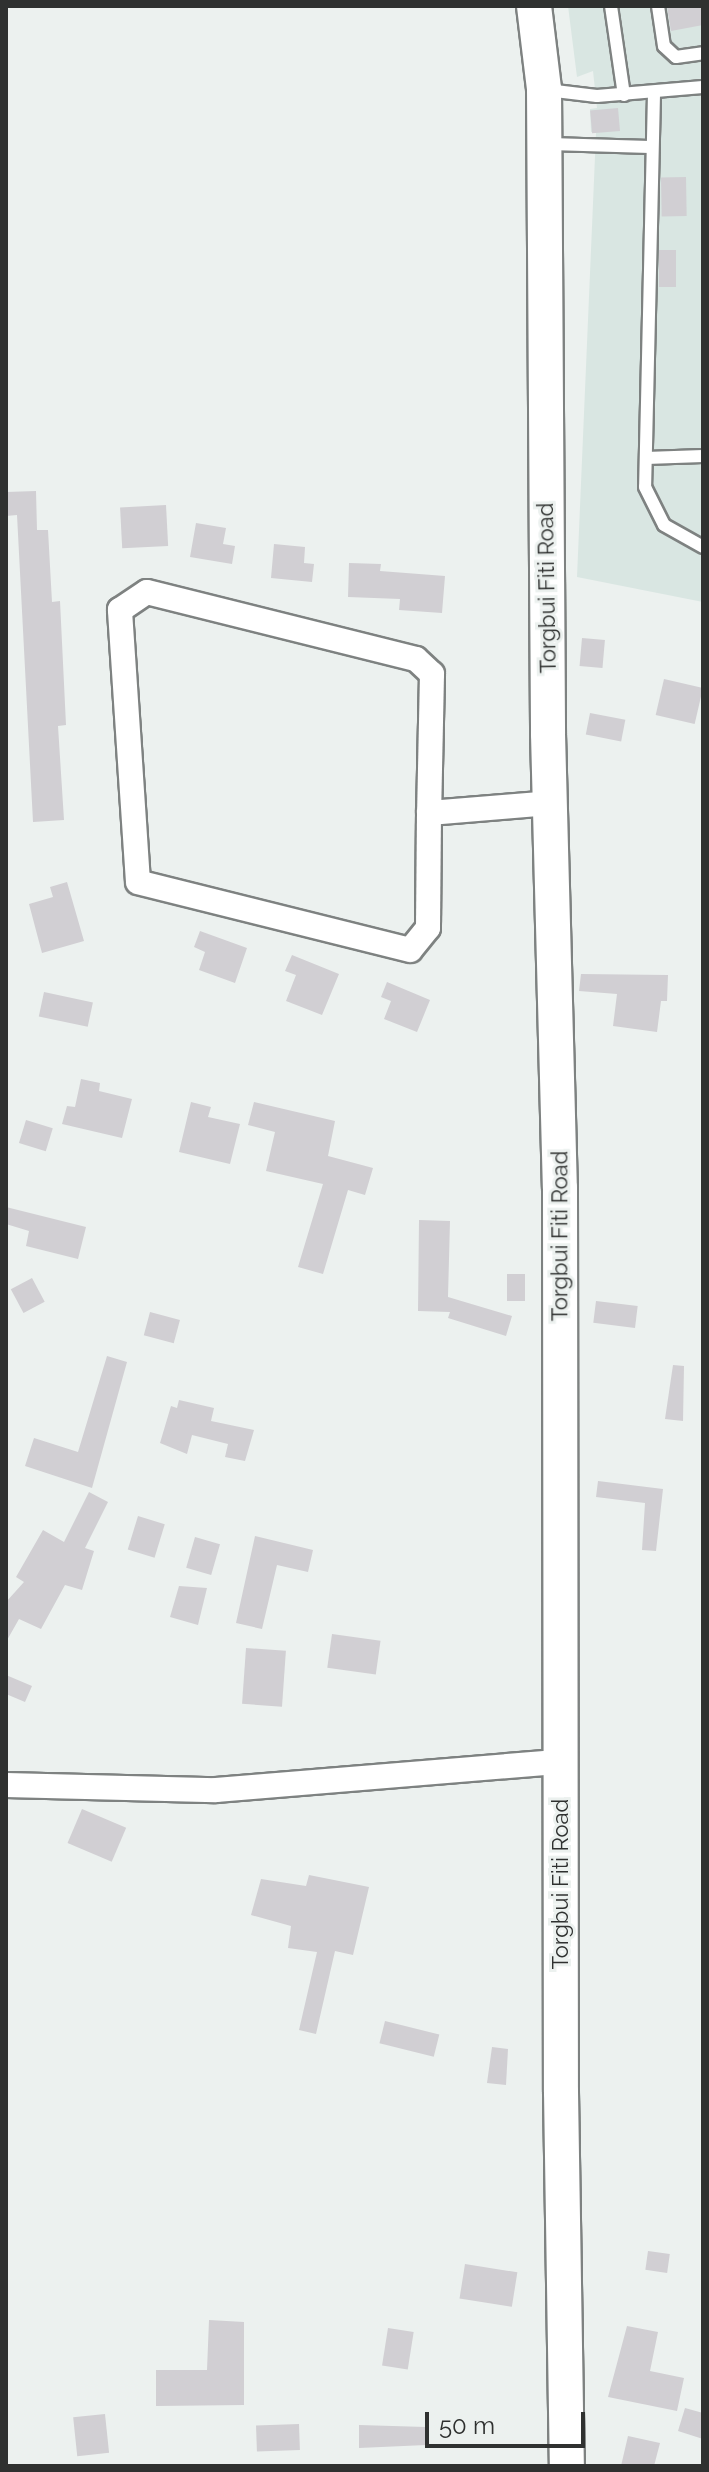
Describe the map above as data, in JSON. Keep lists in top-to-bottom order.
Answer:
{
  "streets": {
    "street": ["Torgbui Fiti Road"]
  },
  "scale_bar": "50 m"
}
